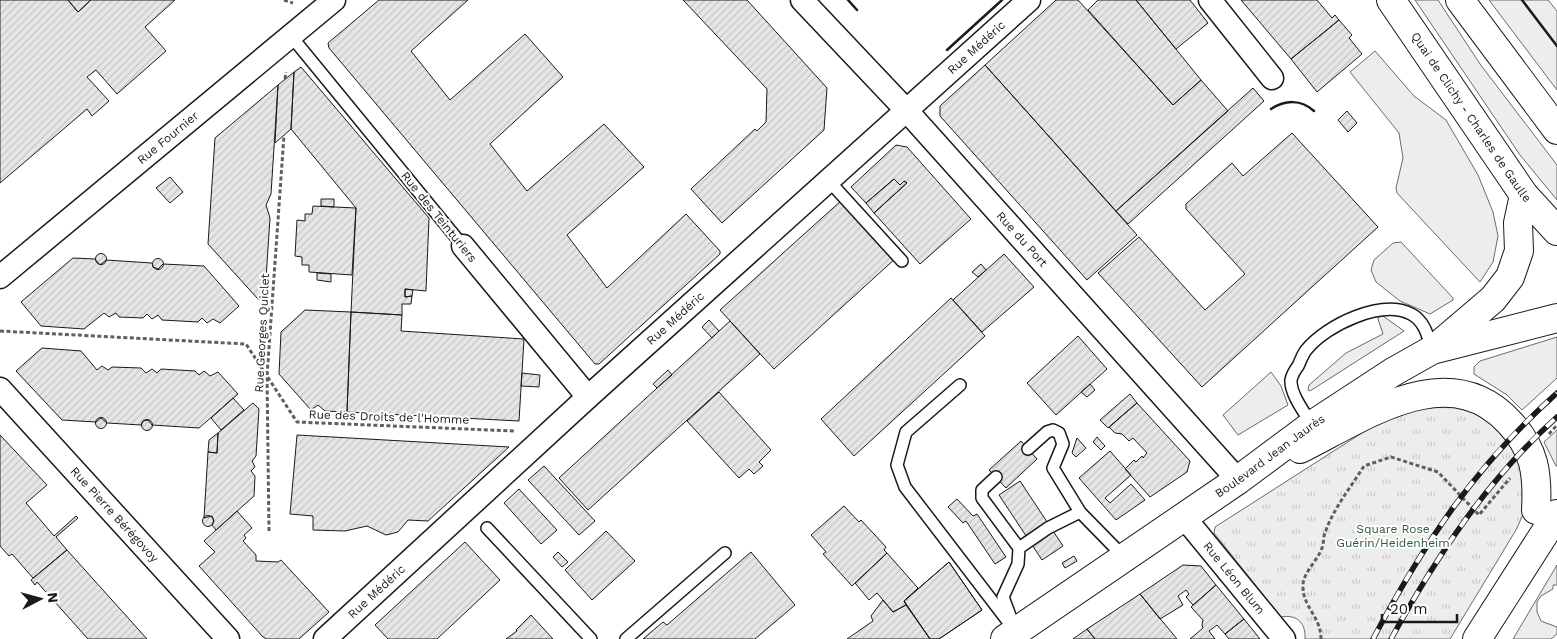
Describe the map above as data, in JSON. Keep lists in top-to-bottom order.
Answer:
{
  "streets": {
    "main road": ["Quai de Clichy - Charles de Gaulle", "Boulevard Jean Jaurès"],
    "street": [
      "Rue Médéric",
      "Rue Fournier",
      "Rue des Teinturiers",
      "Rue du Port",
      "Rue Pierre Bérégovoy",
      "Rue Léon Blum"
    ],
    "path": ["Rue Georges Quiclet", "Rue des Droits de l'Homme"]
  },
  "crossings": [
    ["Rue Médéric", "Rue des Teinturiers"],
    ["Rue Médéric", "Rue du Port"],
    ["Rue Médéric", "Rue des Droits de l'Homme"],
    ["Rue Fournier", "Rue des Teinturiers"],
    ["Rue du Port", "Boulevard Jean Jaurès"],
    ["Rue Georges Quiclet", "Rue des Droits de l'Homme"],
    ["Boulevard Jean Jaurès", "Rue Léon Blum"]
  ],
  "parks": ["Square Rose Guérin/Heidenheim"],
  "scale_bar": "20 m",
  "north": "right"
}
